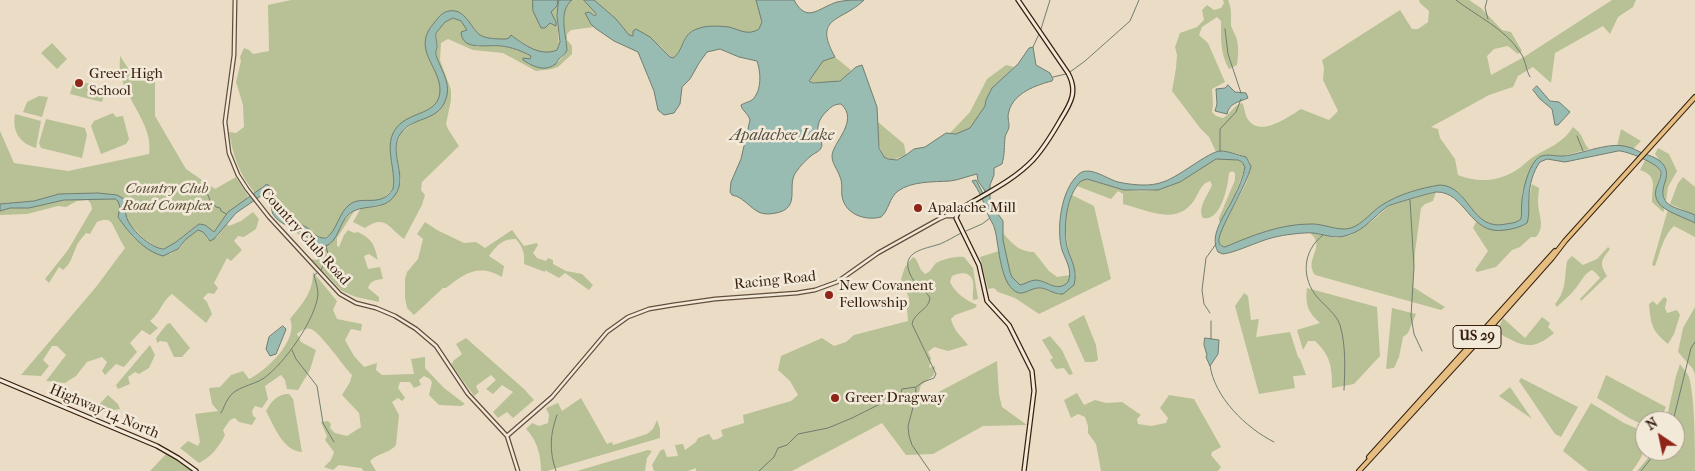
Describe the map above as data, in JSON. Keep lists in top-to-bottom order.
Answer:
{
  "streets": {
    "main road": ["US 29", "Highway 14 North"],
    "street": ["Country Club Road", "Racing Road"]
  },
  "crossings": [
    ["Country Club Road", "Racing Road"]
  ],
  "water": ["Apalachee Lake"],
  "parks": ["Country Club Road Complex"],
  "places": [
    "Greer High School",
    "Apalache Mill",
    "New Covanent Fellowship",
    "Greer Dragway"
  ],
  "north": "top left"
}
